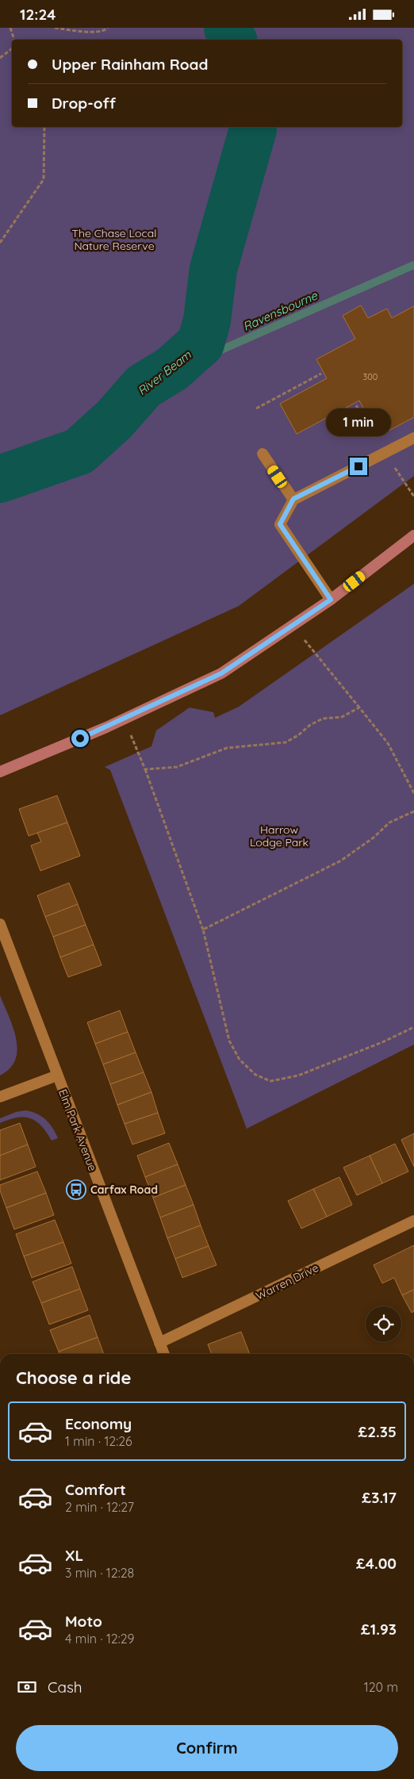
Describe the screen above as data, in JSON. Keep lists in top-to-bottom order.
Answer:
{
  "streets": {
    "street": ["Elm Park Avenue", "Warren Drive"]
  },
  "crossings": [
    ["Elm Park Avenue", "Warren Drive"]
  ],
  "water": ["Ravensbourne", "River Beam"],
  "parks": ["The Chase Local Nature Reserve", "Harrow Lodge Park"],
  "places": {
    "bus stop": ["Carfax Road"]
  },
  "house_numbers": ["300"],
  "page": {
    "status": "12:24",
    "banner": ["Upper Rainham Road", "Drop-off"],
    "bubble": "1 min",
    "heading": "Choose a ride",
    "list": [
      {
        "name": "Economy",
        "note": "1 min · 12:26",
        "value": "£2.35"
      },
      {
        "name": "Comfort",
        "note": "2 min · 12:27",
        "value": "£3.17"
      },
      {
        "name": "XL",
        "note": "3 min · 12:28",
        "value": "£4.00"
      },
      {
        "name": "Moto",
        "note": "4 min · 12:29",
        "value": "£1.93"
      }
    ],
    "pay": ["Cash", "120 m"],
    "buttons": "Confirm"
  }
}
